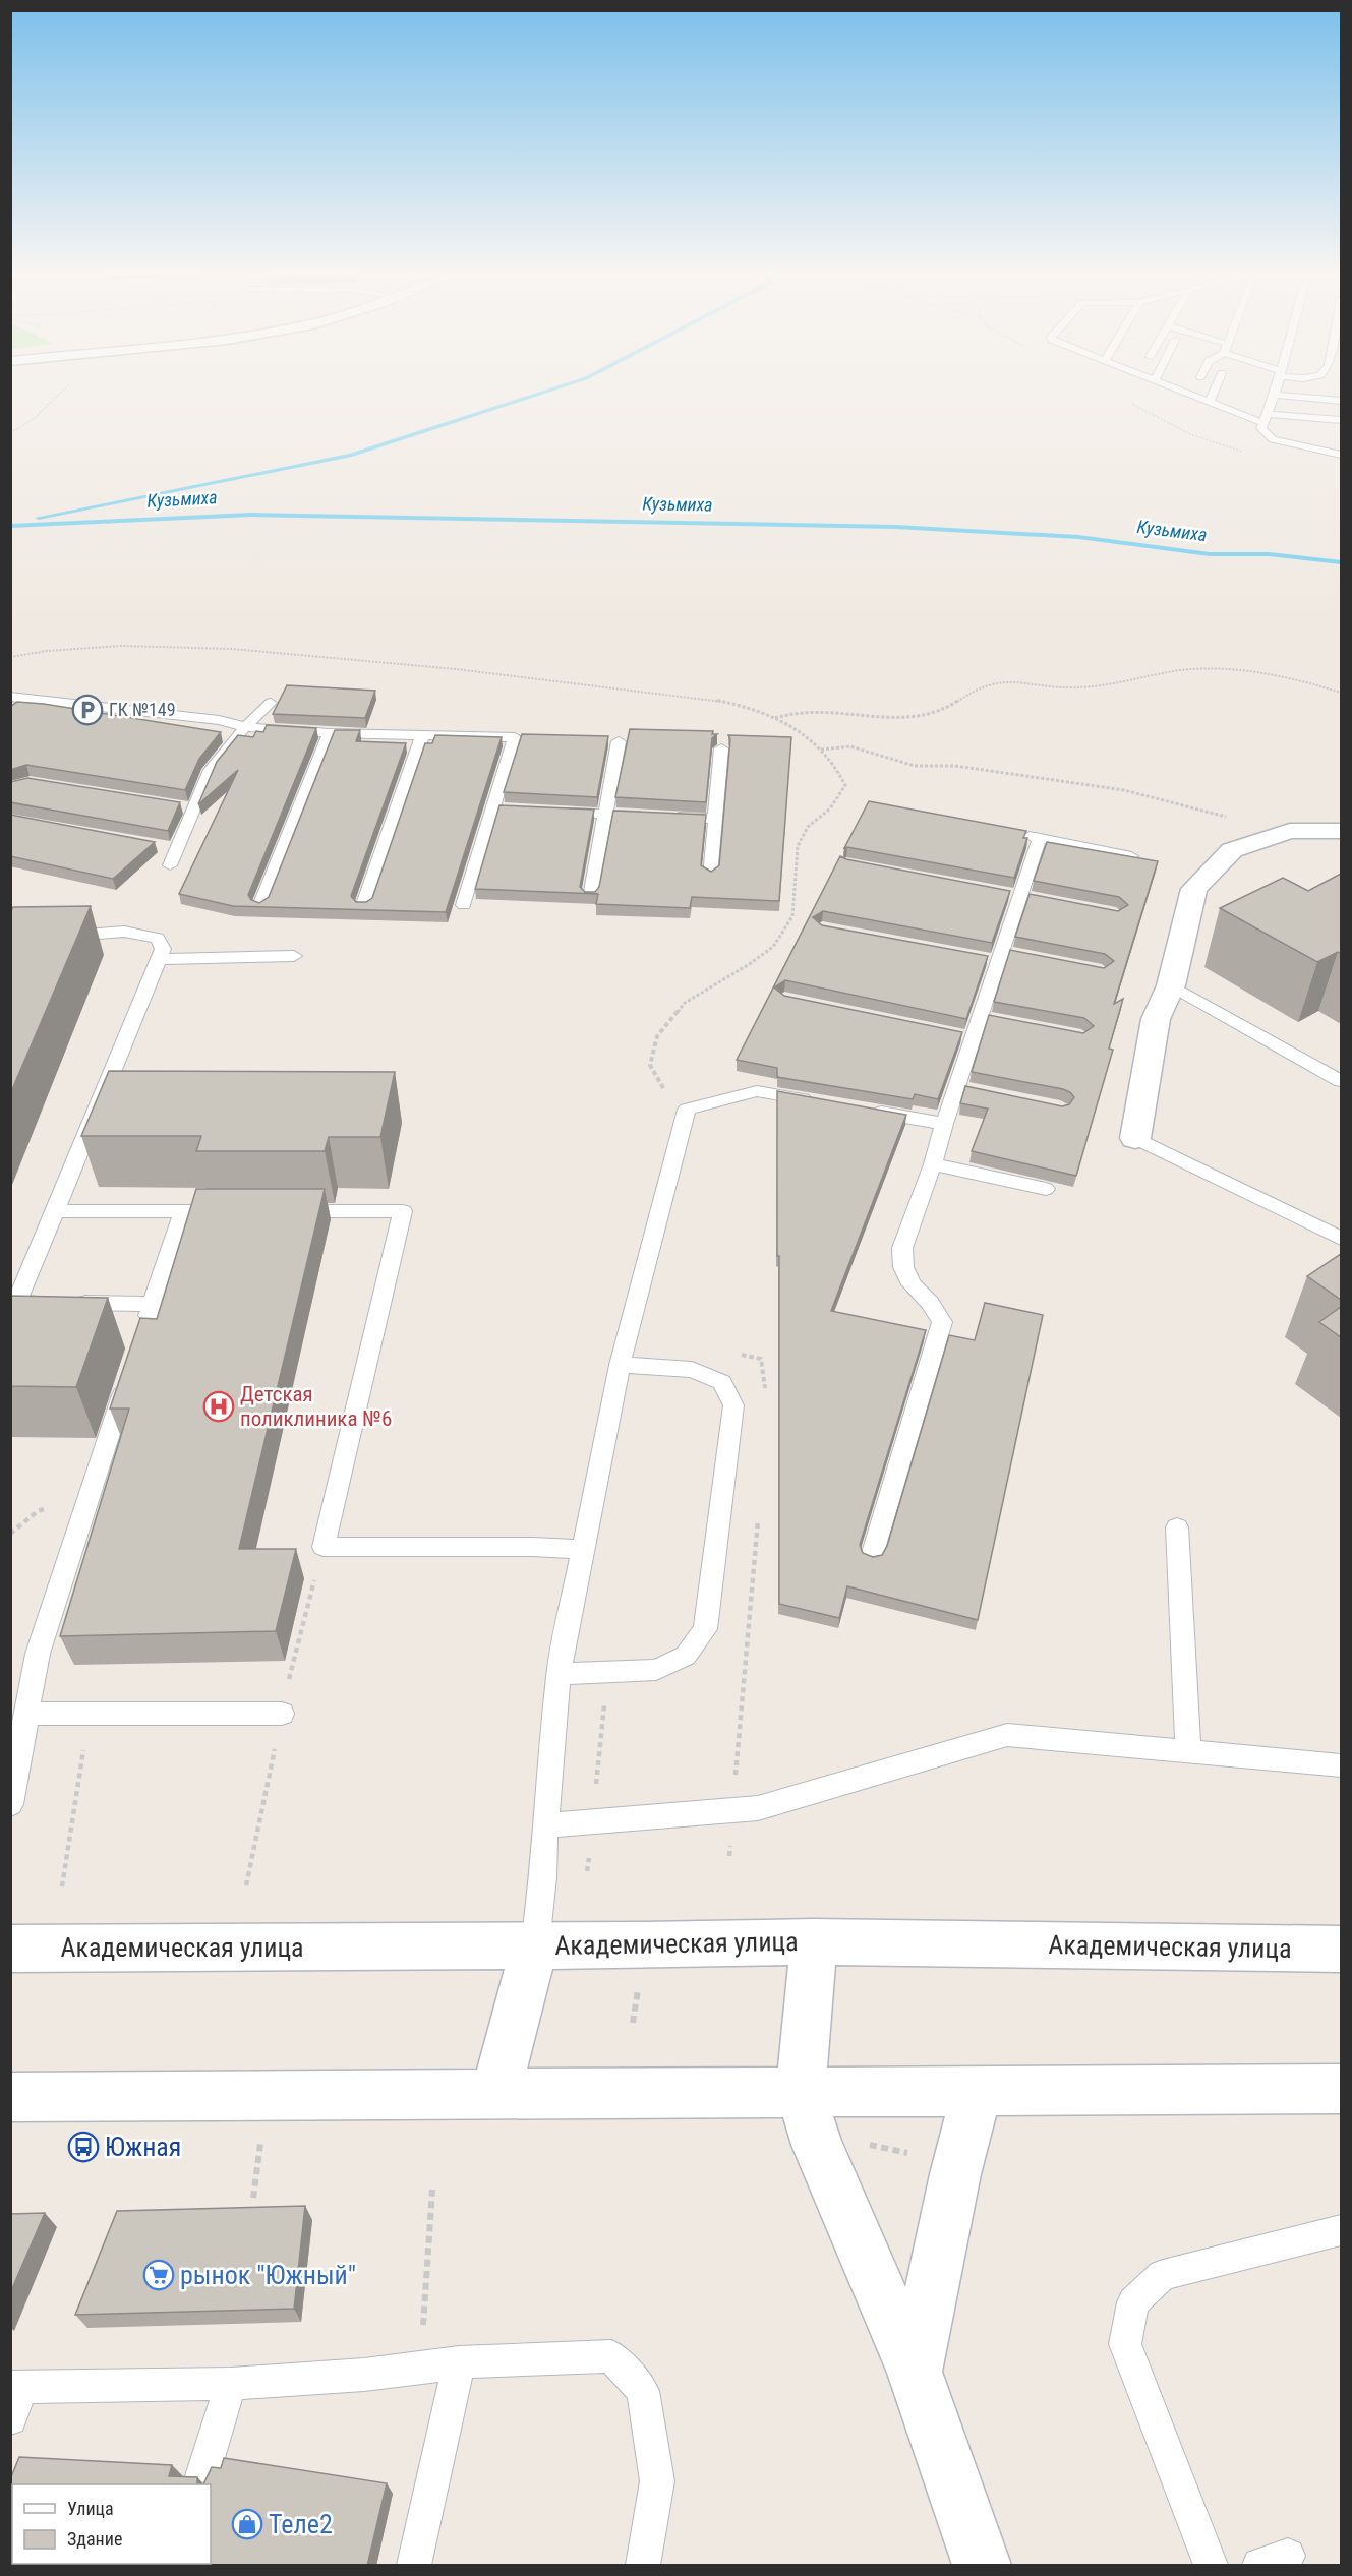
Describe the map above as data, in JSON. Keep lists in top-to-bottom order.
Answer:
{
  "streets": {
    "main road": ["Академическая улица"]
  },
  "water": ["Кузьмиха"],
  "places": {
    "parking": ["ГК №149"],
    "hospital": ["Детская поликлиника №6"],
    "bus stop": ["Южная"],
    "supermarket": ["рынок \"Южный\""],
    "shop": ["Теле2"]
  },
  "legend": ["Улица", "Здание"]
}
